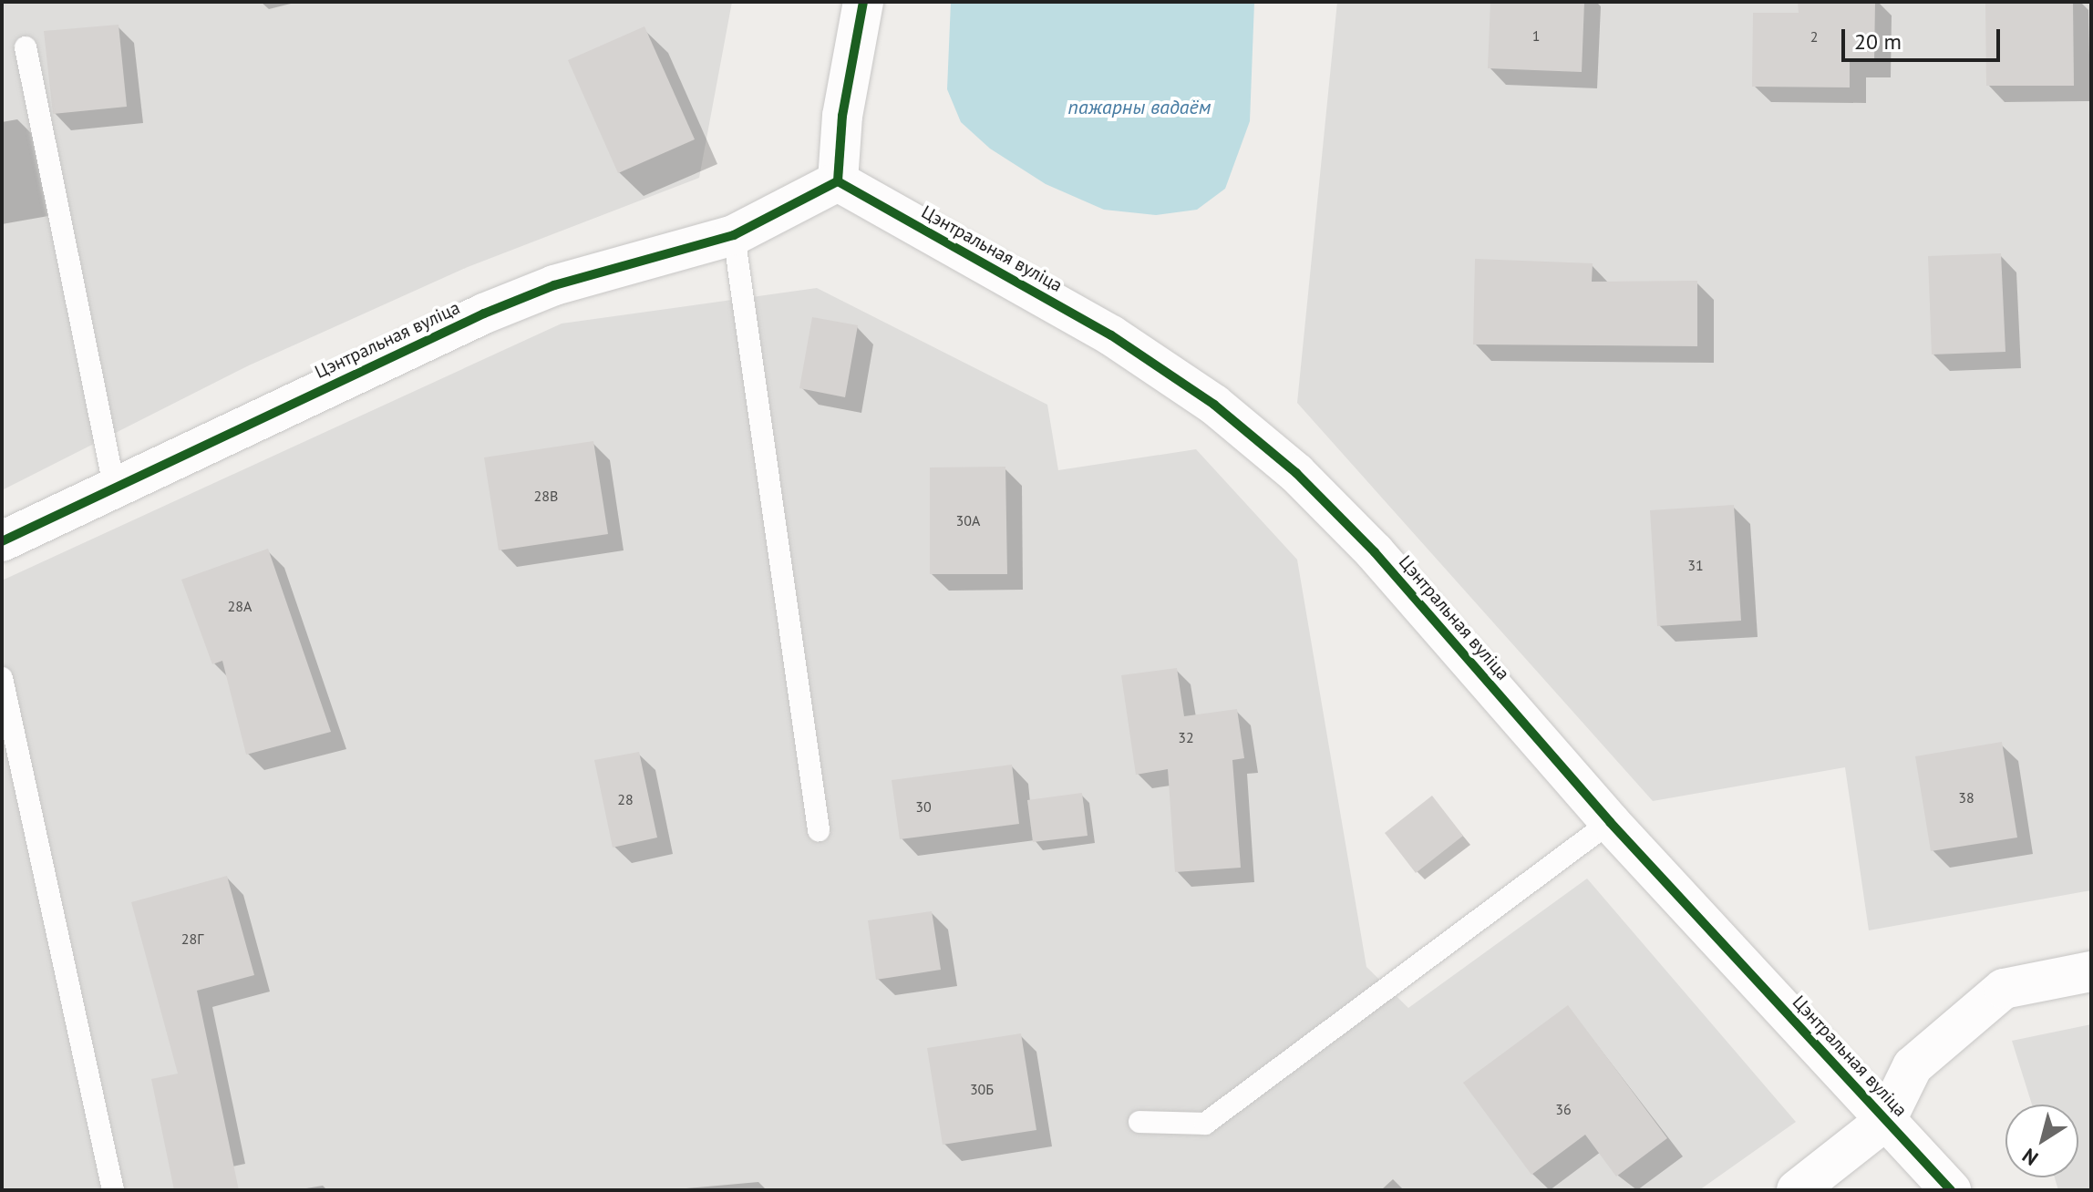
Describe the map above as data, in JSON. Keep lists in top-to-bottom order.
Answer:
{
  "streets": {
    "street": ["Цэнтральная вуліца"]
  },
  "water": ["пажарны вадаём"],
  "house_numbers": [
    "1",
    "2",
    "28В",
    "30А",
    "31",
    "28А",
    "32",
    "38",
    "28",
    "30",
    "28Г",
    "30Б",
    "36"
  ],
  "scale_bar": "20 m",
  "north": "bottom left"
}
